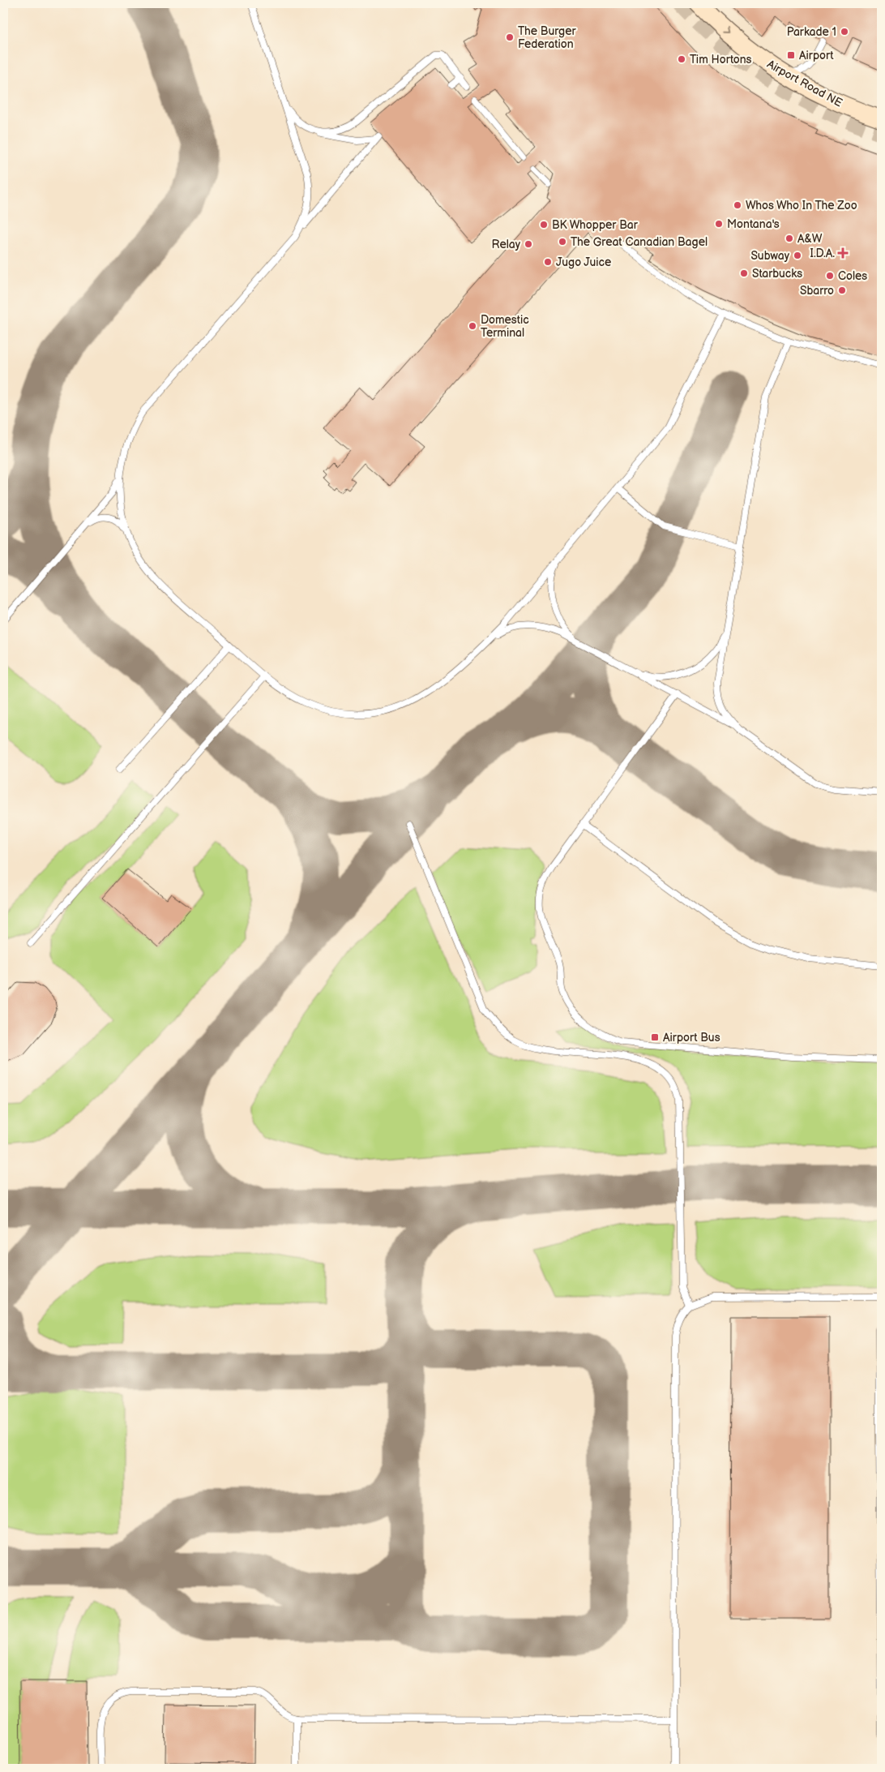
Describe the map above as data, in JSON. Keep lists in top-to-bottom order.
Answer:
{
  "streets": {
    "main road": ["Airport Road NE"]
  },
  "one_way": ["Airport Road NE"],
  "places": {
    "other": [
      "Parkade 1",
      "The Burger Federation",
      "Tim Hortons",
      "Whos Who In The Zoo",
      "Montana's",
      "BK Whopper Bar",
      "A&W",
      "The Great Canadian Bagel",
      "Relay",
      "Subway",
      "Jugo Juice",
      "Starbucks",
      "Coles",
      "Sbarro",
      "Domestic Terminal"
    ],
    "transit": ["Airport", "Airport Bus"],
    "health": ["I.D.A."]
  }
}
